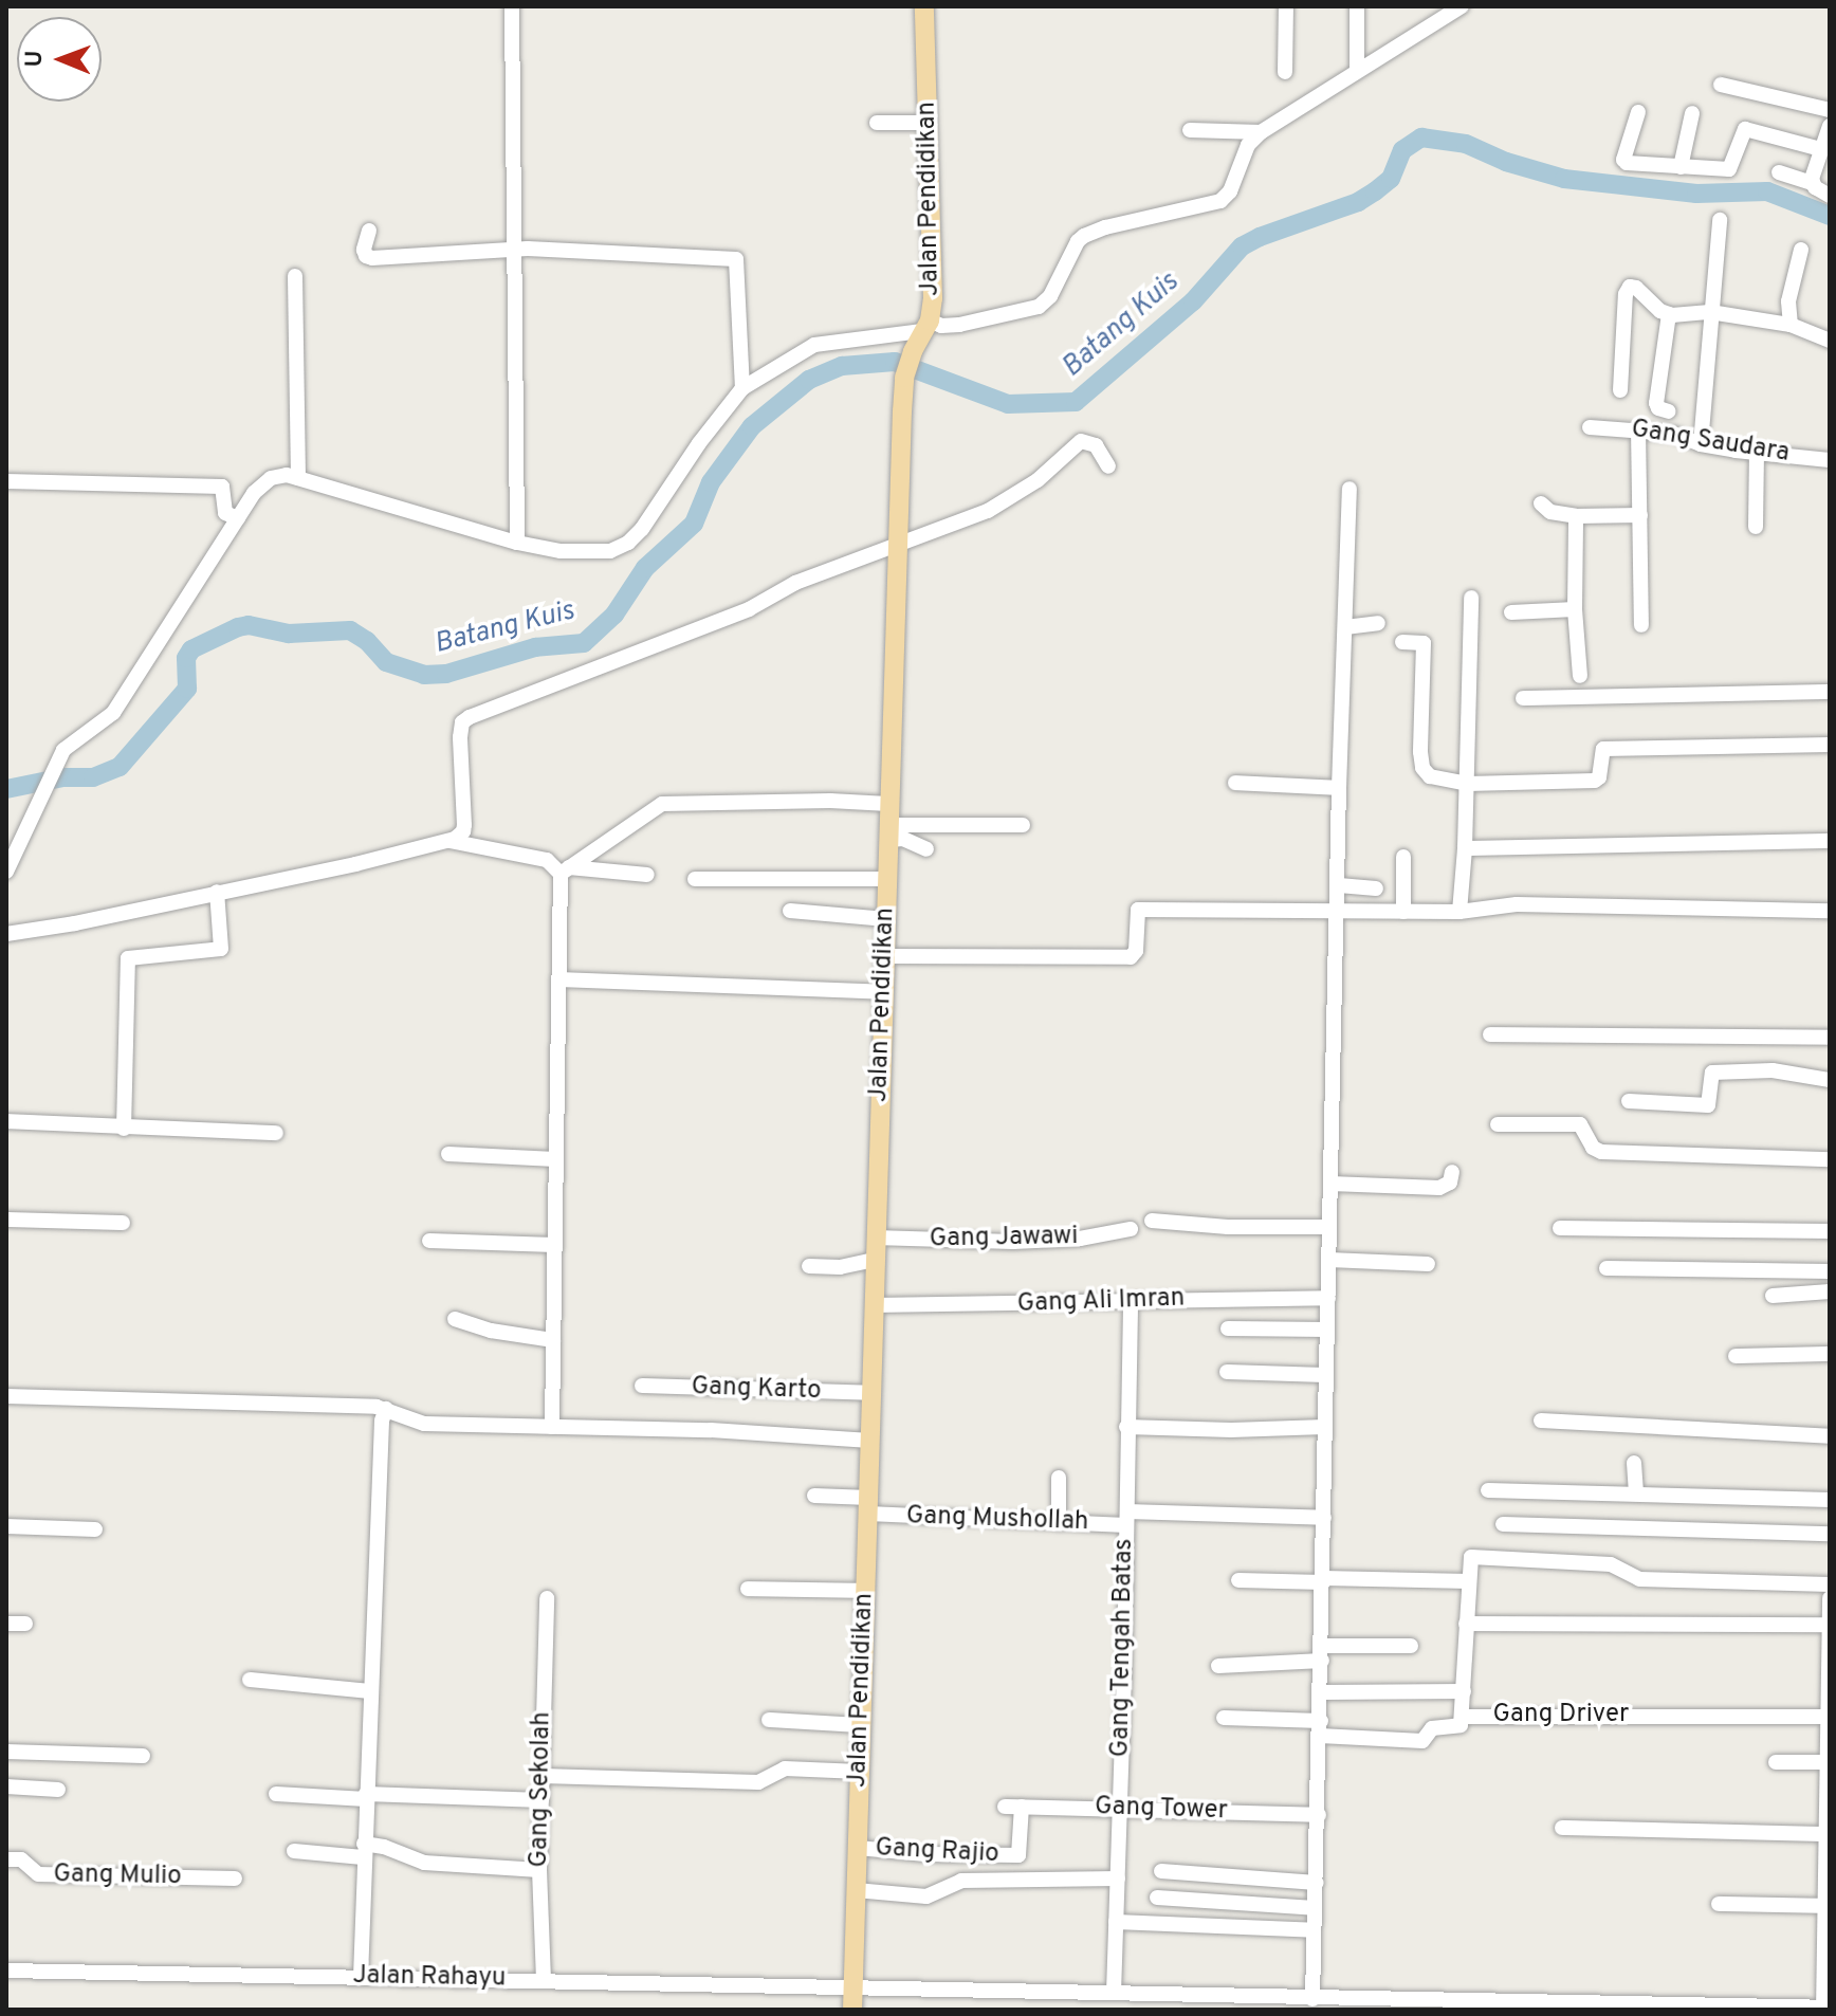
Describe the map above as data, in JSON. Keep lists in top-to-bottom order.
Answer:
{
  "streets": {
    "main road": ["Jalan Pendidikan"],
    "street": [
      "Gang Saudara",
      "Gang Jawawi",
      "Gang Ali Imran",
      "Gang Karto",
      "Gang Mushollah",
      "Gang Tengah Batas",
      "Gang Driver",
      "Gang Sekolah",
      "Gang Tower",
      "Gang Rajio",
      "Gang Mulio",
      "Jalan Rahayu"
    ]
  },
  "crossings": [
    ["Jalan Pendidikan", "Gang Jawawi"],
    ["Jalan Pendidikan", "Gang Ali Imran"],
    ["Jalan Pendidikan", "Gang Karto"],
    ["Jalan Pendidikan", "Gang Mushollah"],
    ["Jalan Pendidikan", "Gang Rajio"],
    ["Jalan Pendidikan", "Jalan Rahayu"],
    ["Gang Ali Imran", "Gang Tengah Batas"],
    ["Gang Mushollah", "Gang Tengah Batas"],
    ["Gang Tengah Batas", "Gang Tower"],
    ["Gang Tengah Batas", "Jalan Rahayu"],
    ["Gang Sekolah", "Jalan Rahayu"],
    ["Gang Tower", "Gang Rajio"]
  ],
  "water": ["Batang Kuis"],
  "north": "left"
}
